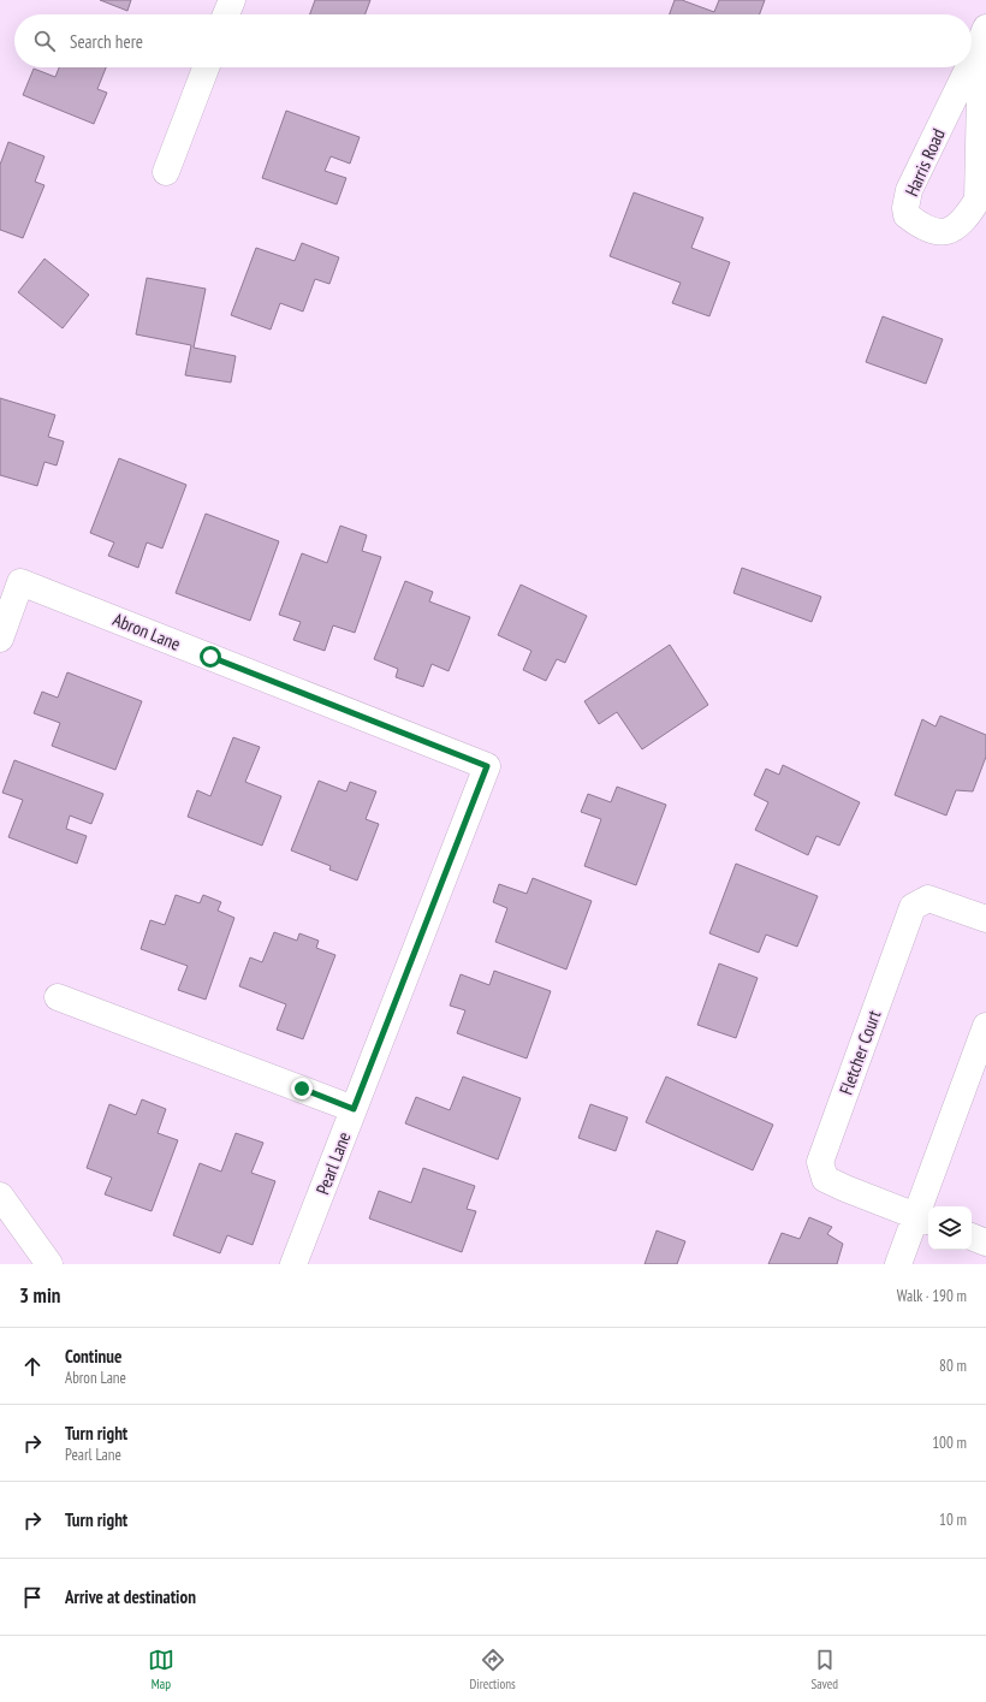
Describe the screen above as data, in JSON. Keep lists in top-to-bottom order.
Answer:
{
  "streets": {
    "street": [
      "Harris Road",
      "Abron Lane",
      "Fletcher Court",
      "Pearl Lane"
    ]
  },
  "crossings": [
    ["Abron Lane", "Pearl Lane"]
  ],
  "page": {
    "search": "Search here",
    "heading": ["3 min", "Walk · 190 m"],
    "list": [
      ["Continue", "Abron Lane", "80 m"],
      ["Turn right", "Pearl Lane", "100 m"],
      ["Turn right", "10 m"],
      "Arrive at destination"
    ],
    "nav": ["Map", "Directions", "Saved"]
  }
}
